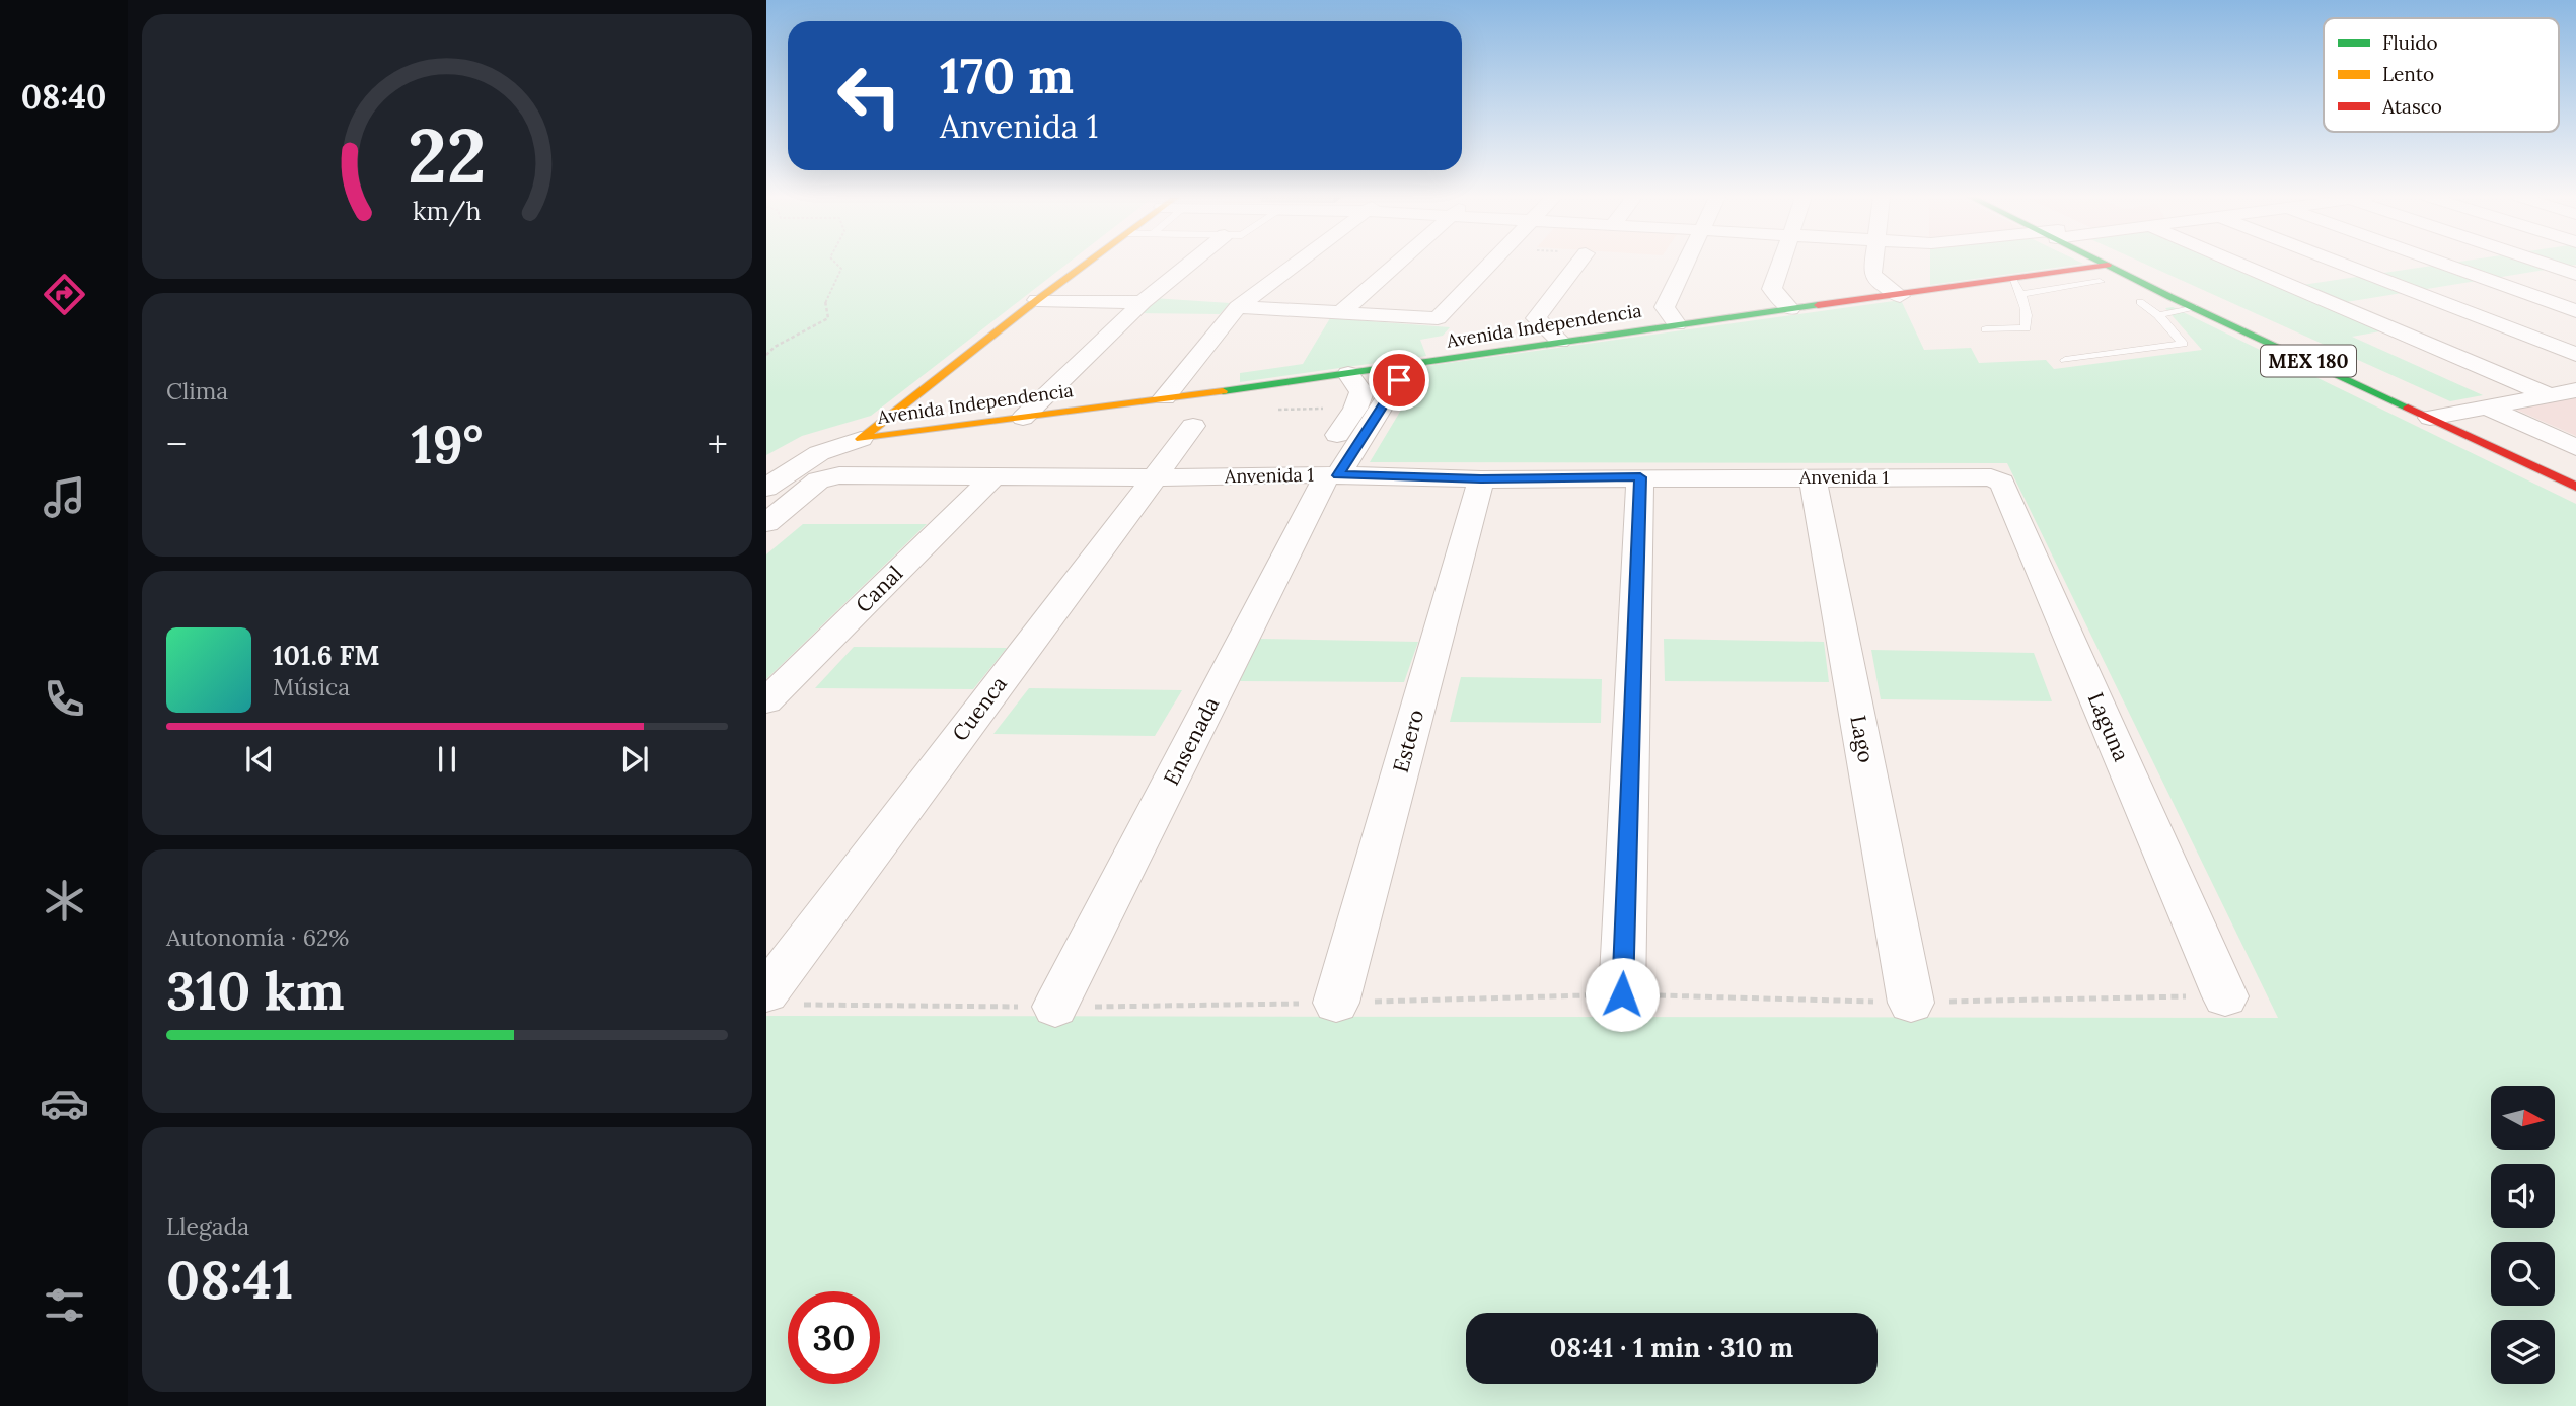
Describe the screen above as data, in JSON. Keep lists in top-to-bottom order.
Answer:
{
  "streets": {
    "street": [
      "Avenida Independencia",
      "MEX 180",
      "Anvenida 1",
      "Canal",
      "Cuenca",
      "Laguna",
      "Lago",
      "Ensenada",
      "Estero"
    ]
  },
  "crossings": [
    ["Avenida Independencia", "MEX 180"],
    ["Avenida Independencia", "Ensenada"],
    ["Anvenida 1", "Canal"],
    ["Anvenida 1", "Cuenca"],
    ["Anvenida 1", "Laguna"],
    ["Anvenida 1", "Lago"],
    ["Anvenida 1", "Ensenada"],
    ["Anvenida 1", "Estero"]
  ],
  "legend": ["Fluido", "Lento", "Atasco"],
  "north": "right",
  "page": {
    "tabs": "08:40",
    "turn": ["170 m", "Anvenida 1"],
    "tile": [
      "Clima",
      ["Autonomía · 62%", "310 km"],
      ["Llegada", "08:41"]
    ],
    "heat": ["−", "19°", "+"],
    "song": ["101.6 FM", "Música"],
    "limit": "30",
    "trip": "08:41 · 1 min · 310 m",
    "gauge": ["22", "km/h"]
  }
}
